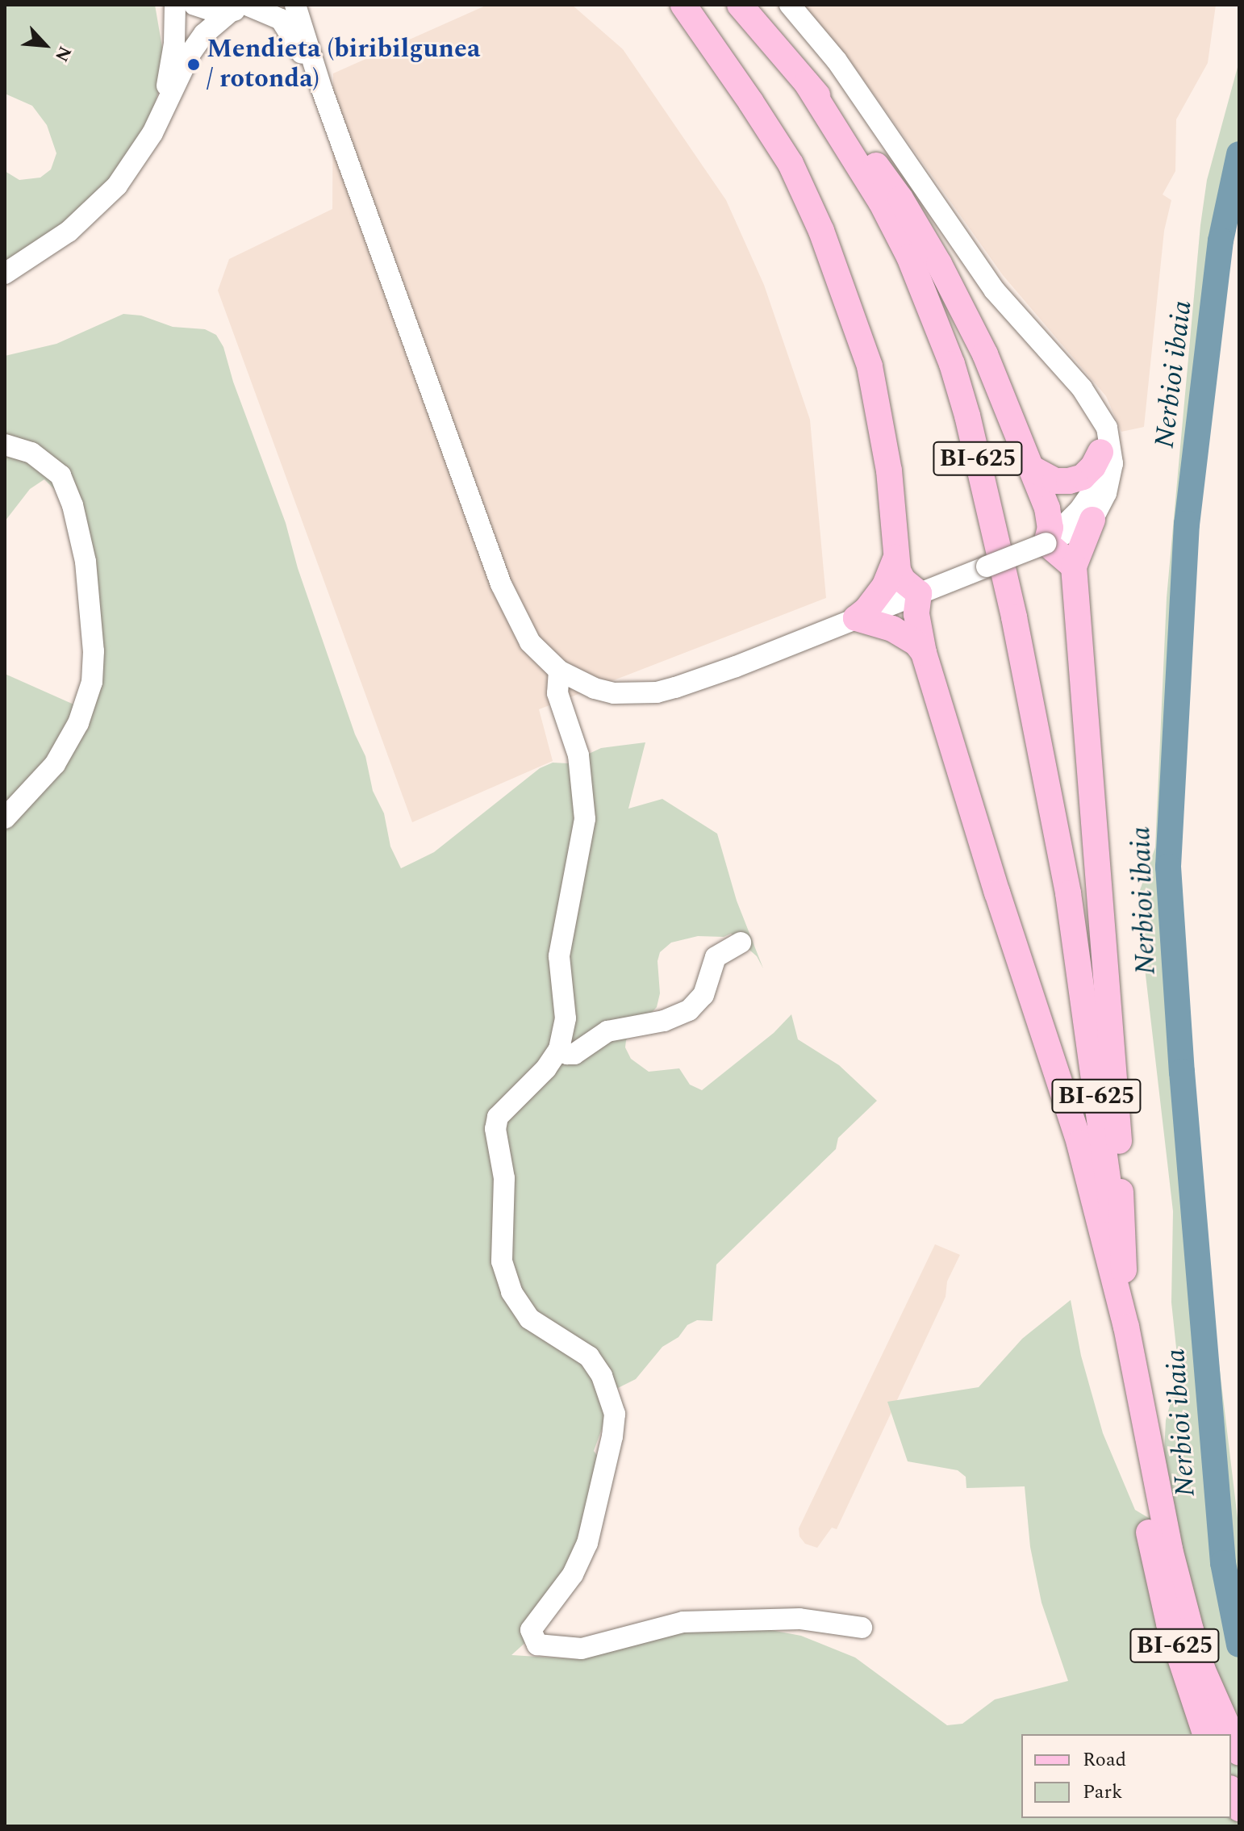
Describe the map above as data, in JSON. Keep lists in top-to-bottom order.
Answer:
{
  "streets": {
    "main road": ["BI-625"]
  },
  "water": ["Nerbioi ibaia"],
  "places": ["Mendieta (biribilgunea / rotonda)"],
  "legend": ["Road", "Park"],
  "north": "bottom right"
}
